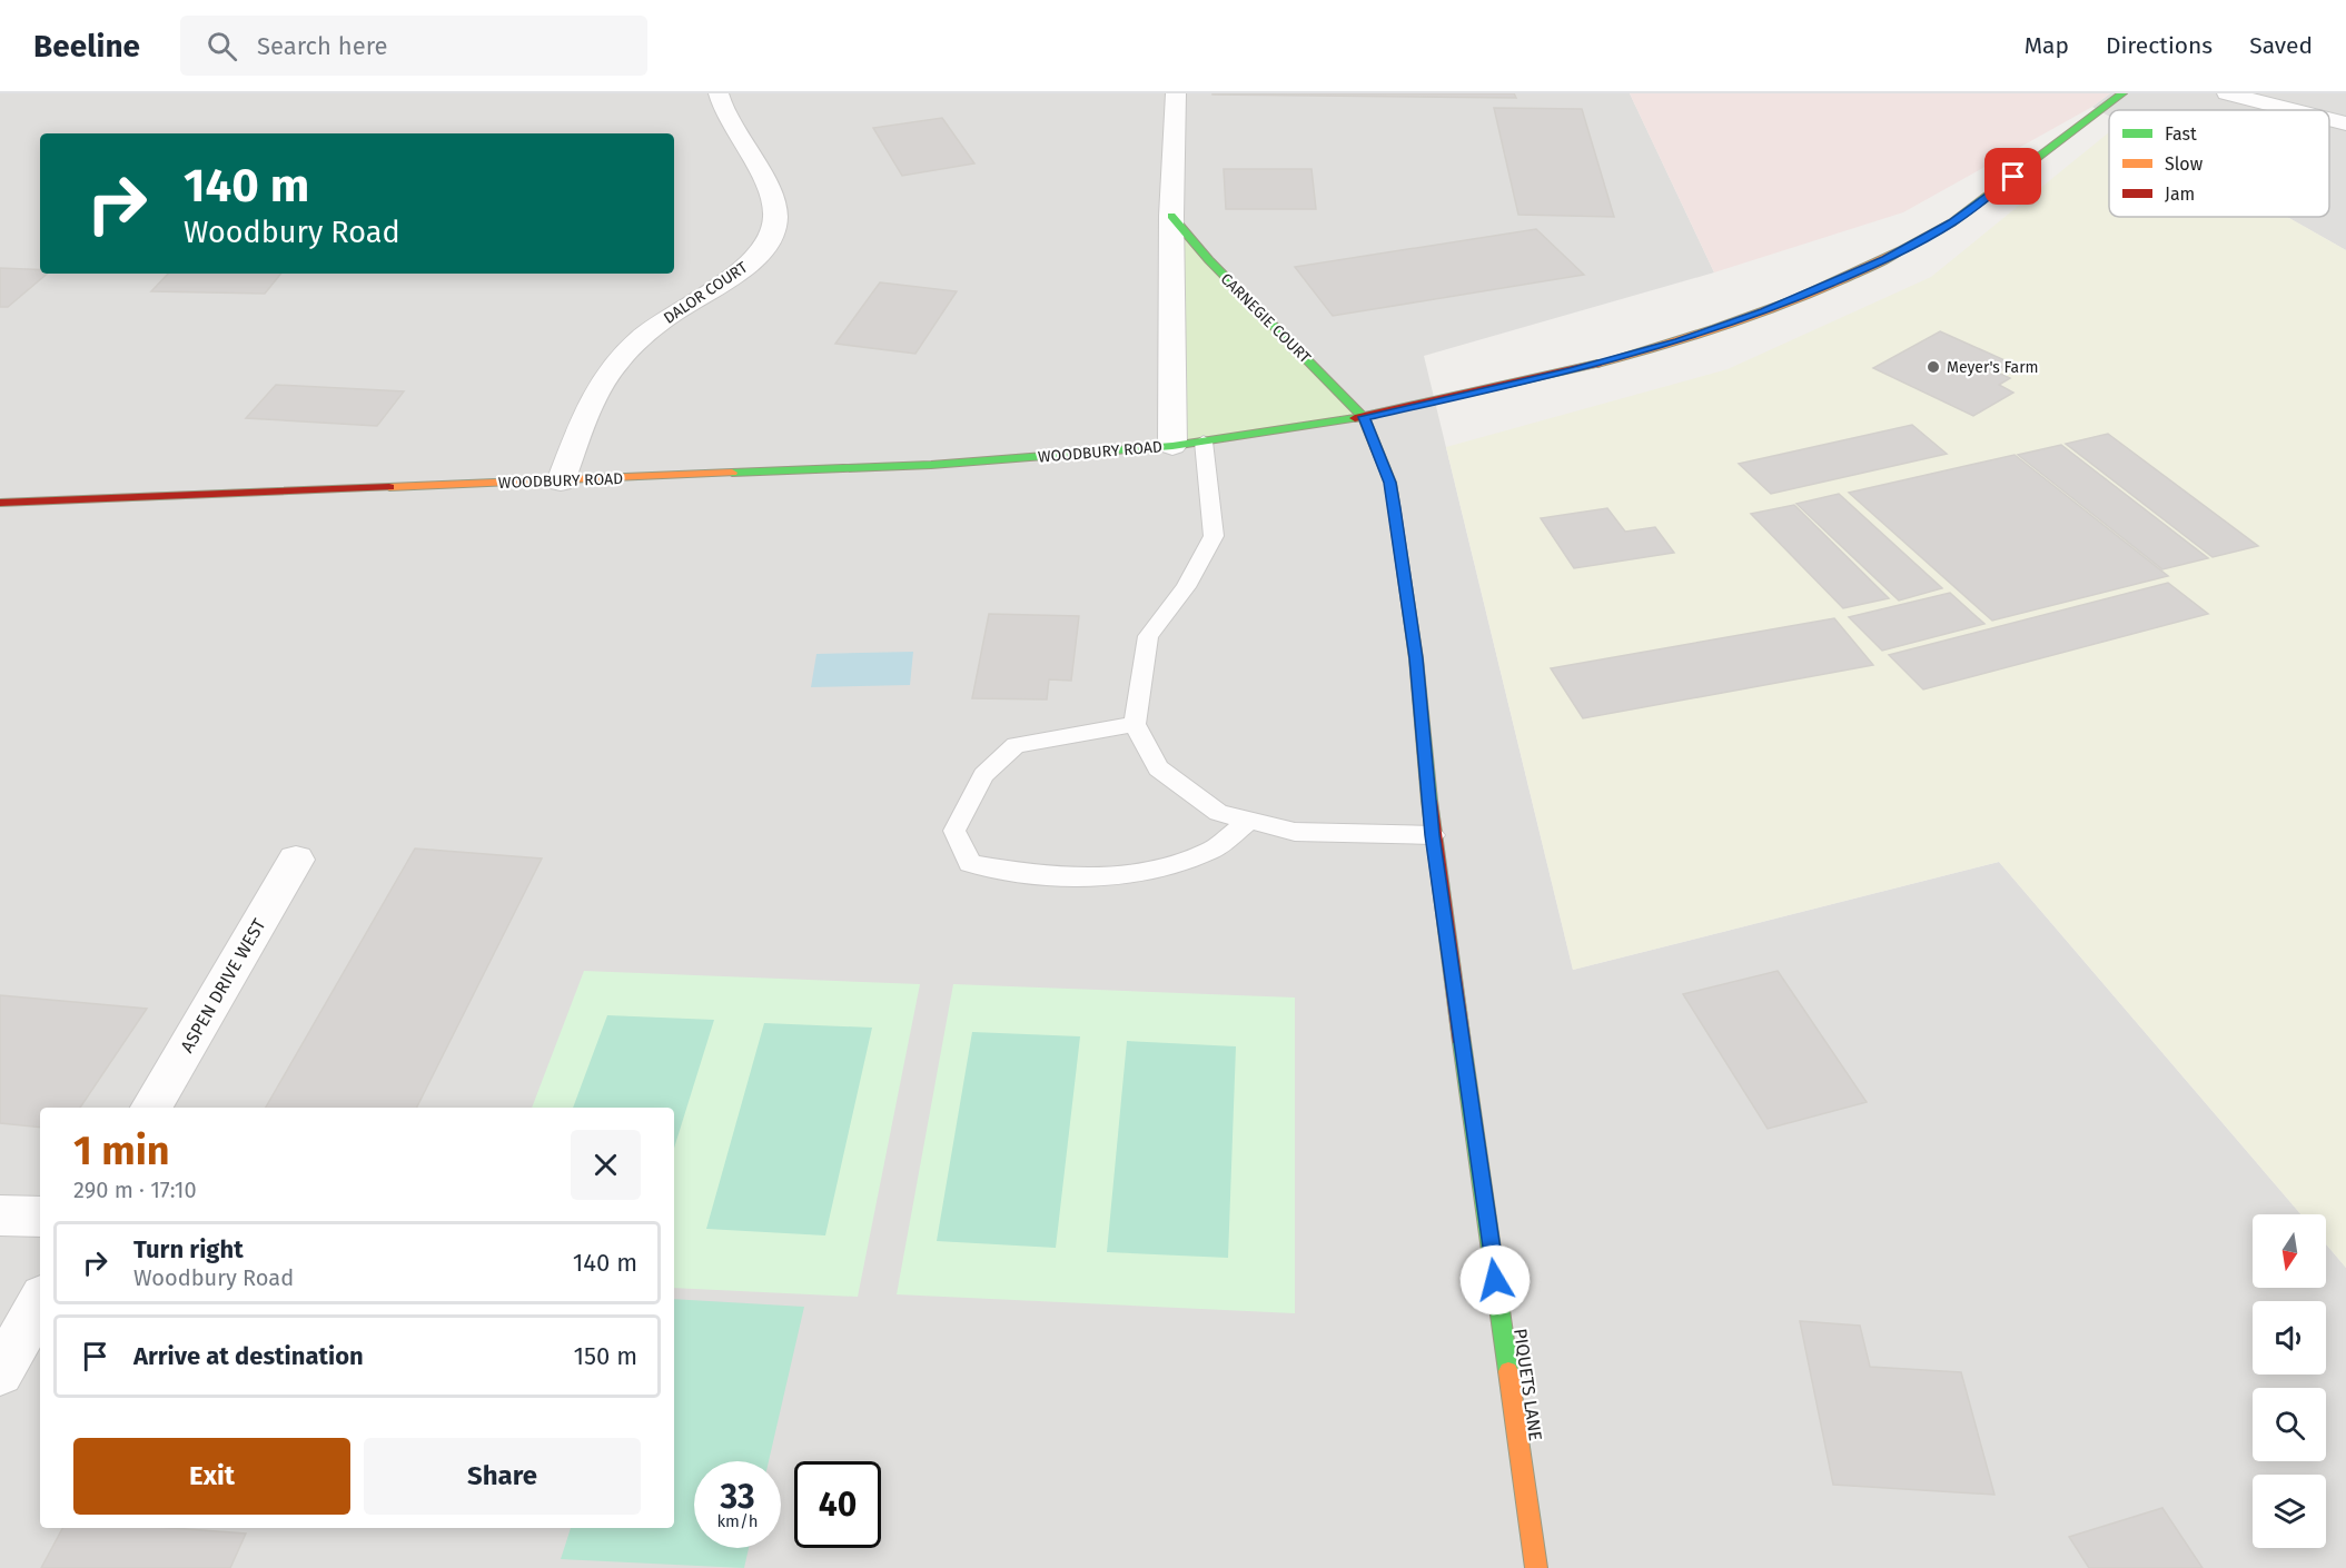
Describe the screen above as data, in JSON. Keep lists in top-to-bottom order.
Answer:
{
  "streets": {
    "main road": ["CARNEGIE COURT", "WOODBURY ROAD", "PIQUETS LANE"],
    "street": ["DALOR COURT", "ASPEN DRIVE WEST"]
  },
  "crossings": [
    ["DALOR COURT", "WOODBURY ROAD"],
    ["CARNEGIE COURT", "WOODBURY ROAD"],
    ["CARNEGIE COURT", "PIQUETS LANE"],
    ["WOODBURY ROAD", "PIQUETS LANE"]
  ],
  "places": ["Meyer's Farm"],
  "legend": ["Fast", "Slow", "Jam"],
  "north": "bottom",
  "page": {
    "header": "Beeline",
    "search": "Search here",
    "nav": ["Map", "Directions", "Saved"],
    "turn": ["140 m", "Woodbury Road"],
    "heading": ["1 min", "290 m · 17:10"],
    "list": [
      {
        "name": "Turn right",
        "note": "Woodbury Road",
        "value": "140 m"
      },
      {
        "name": "Arrive at destination",
        "value": "150 m"
      }
    ],
    "buttons": ["Exit", "Share"],
    "speed": "33 km/h",
    "limit": "40"
  }
}
